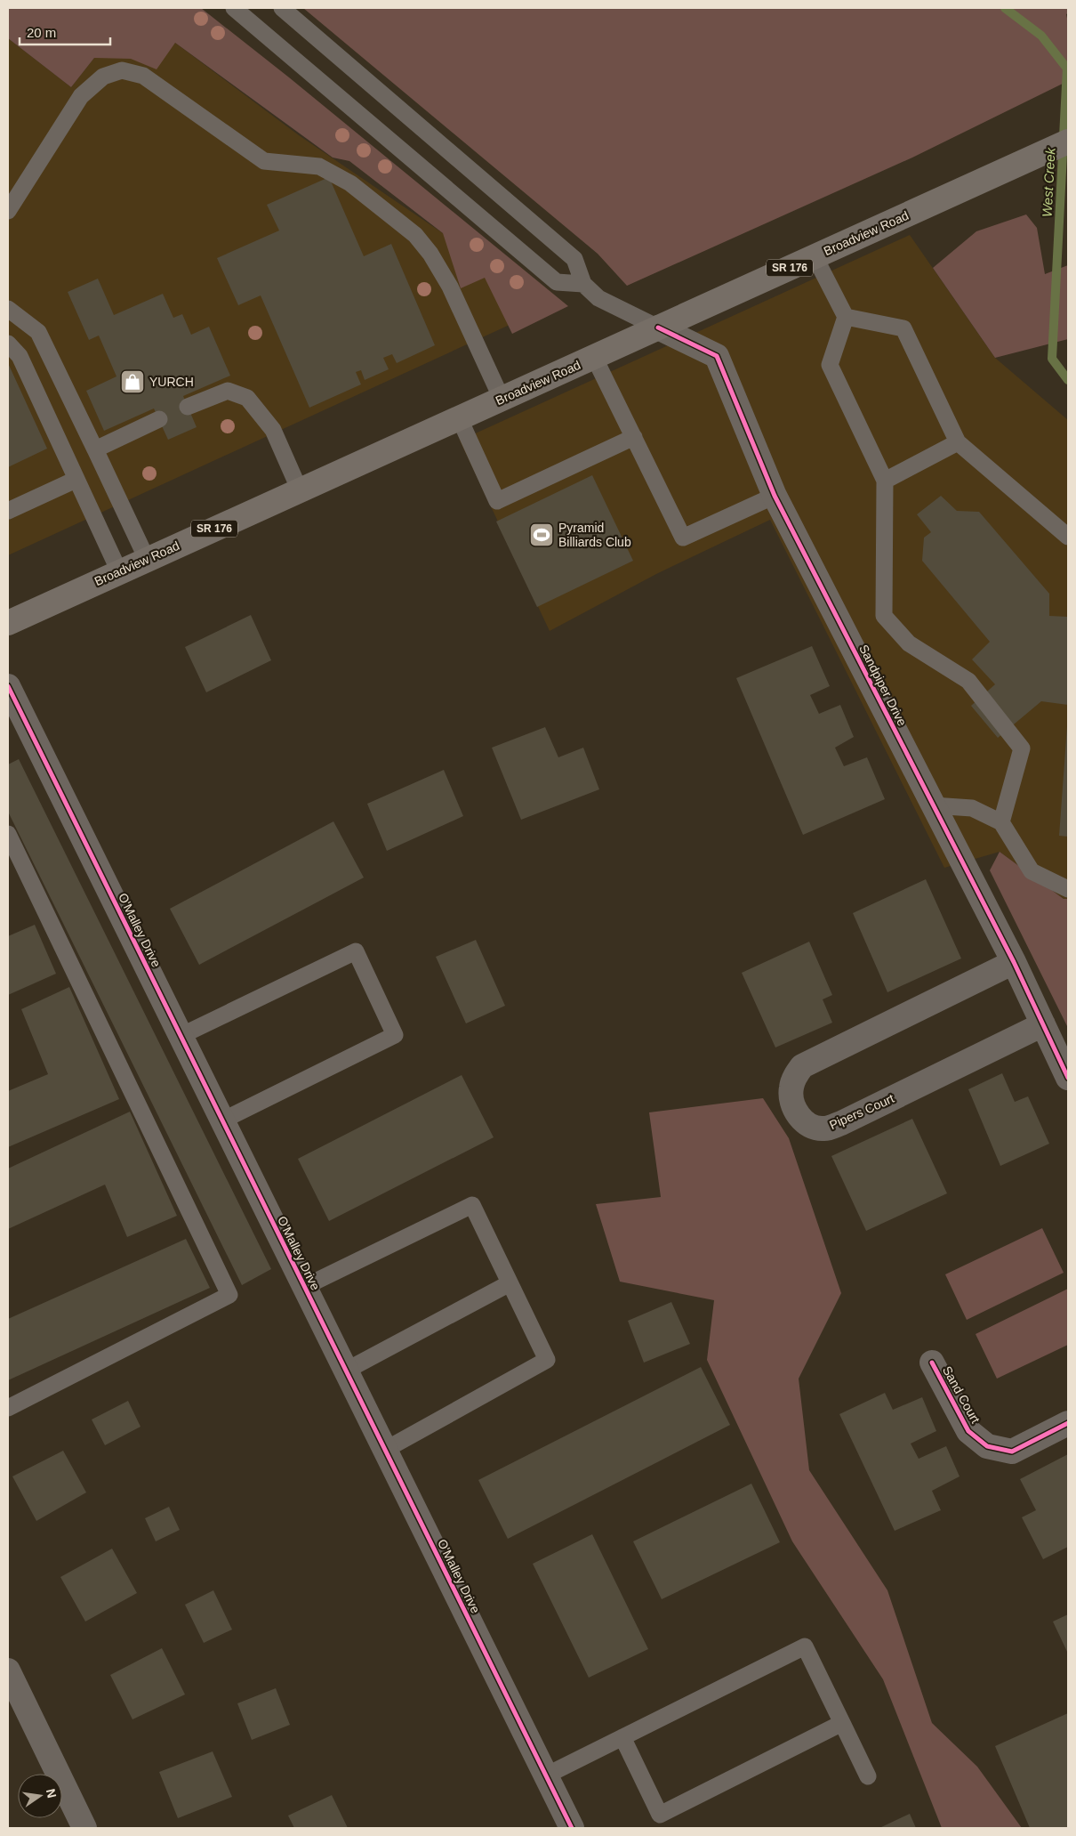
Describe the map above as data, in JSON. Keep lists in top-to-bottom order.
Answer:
{
  "streets": {
    "main road": ["Broadview Road", "SR 176"],
    "street": [
      "Sandpiper Drive",
      "O'Malley Drive",
      "Pipers Court",
      "Sand Court"
    ]
  },
  "crossings": [
    ["Broadview Road", "Sandpiper Drive"],
    ["Sandpiper Drive", "Pipers Court"]
  ],
  "water": ["West Creek"],
  "places": {
    "shop": ["YURCH"],
    "sports": ["Pyramid Billiards Club"]
  },
  "scale_bar": "20 m",
  "north": "right"
}
